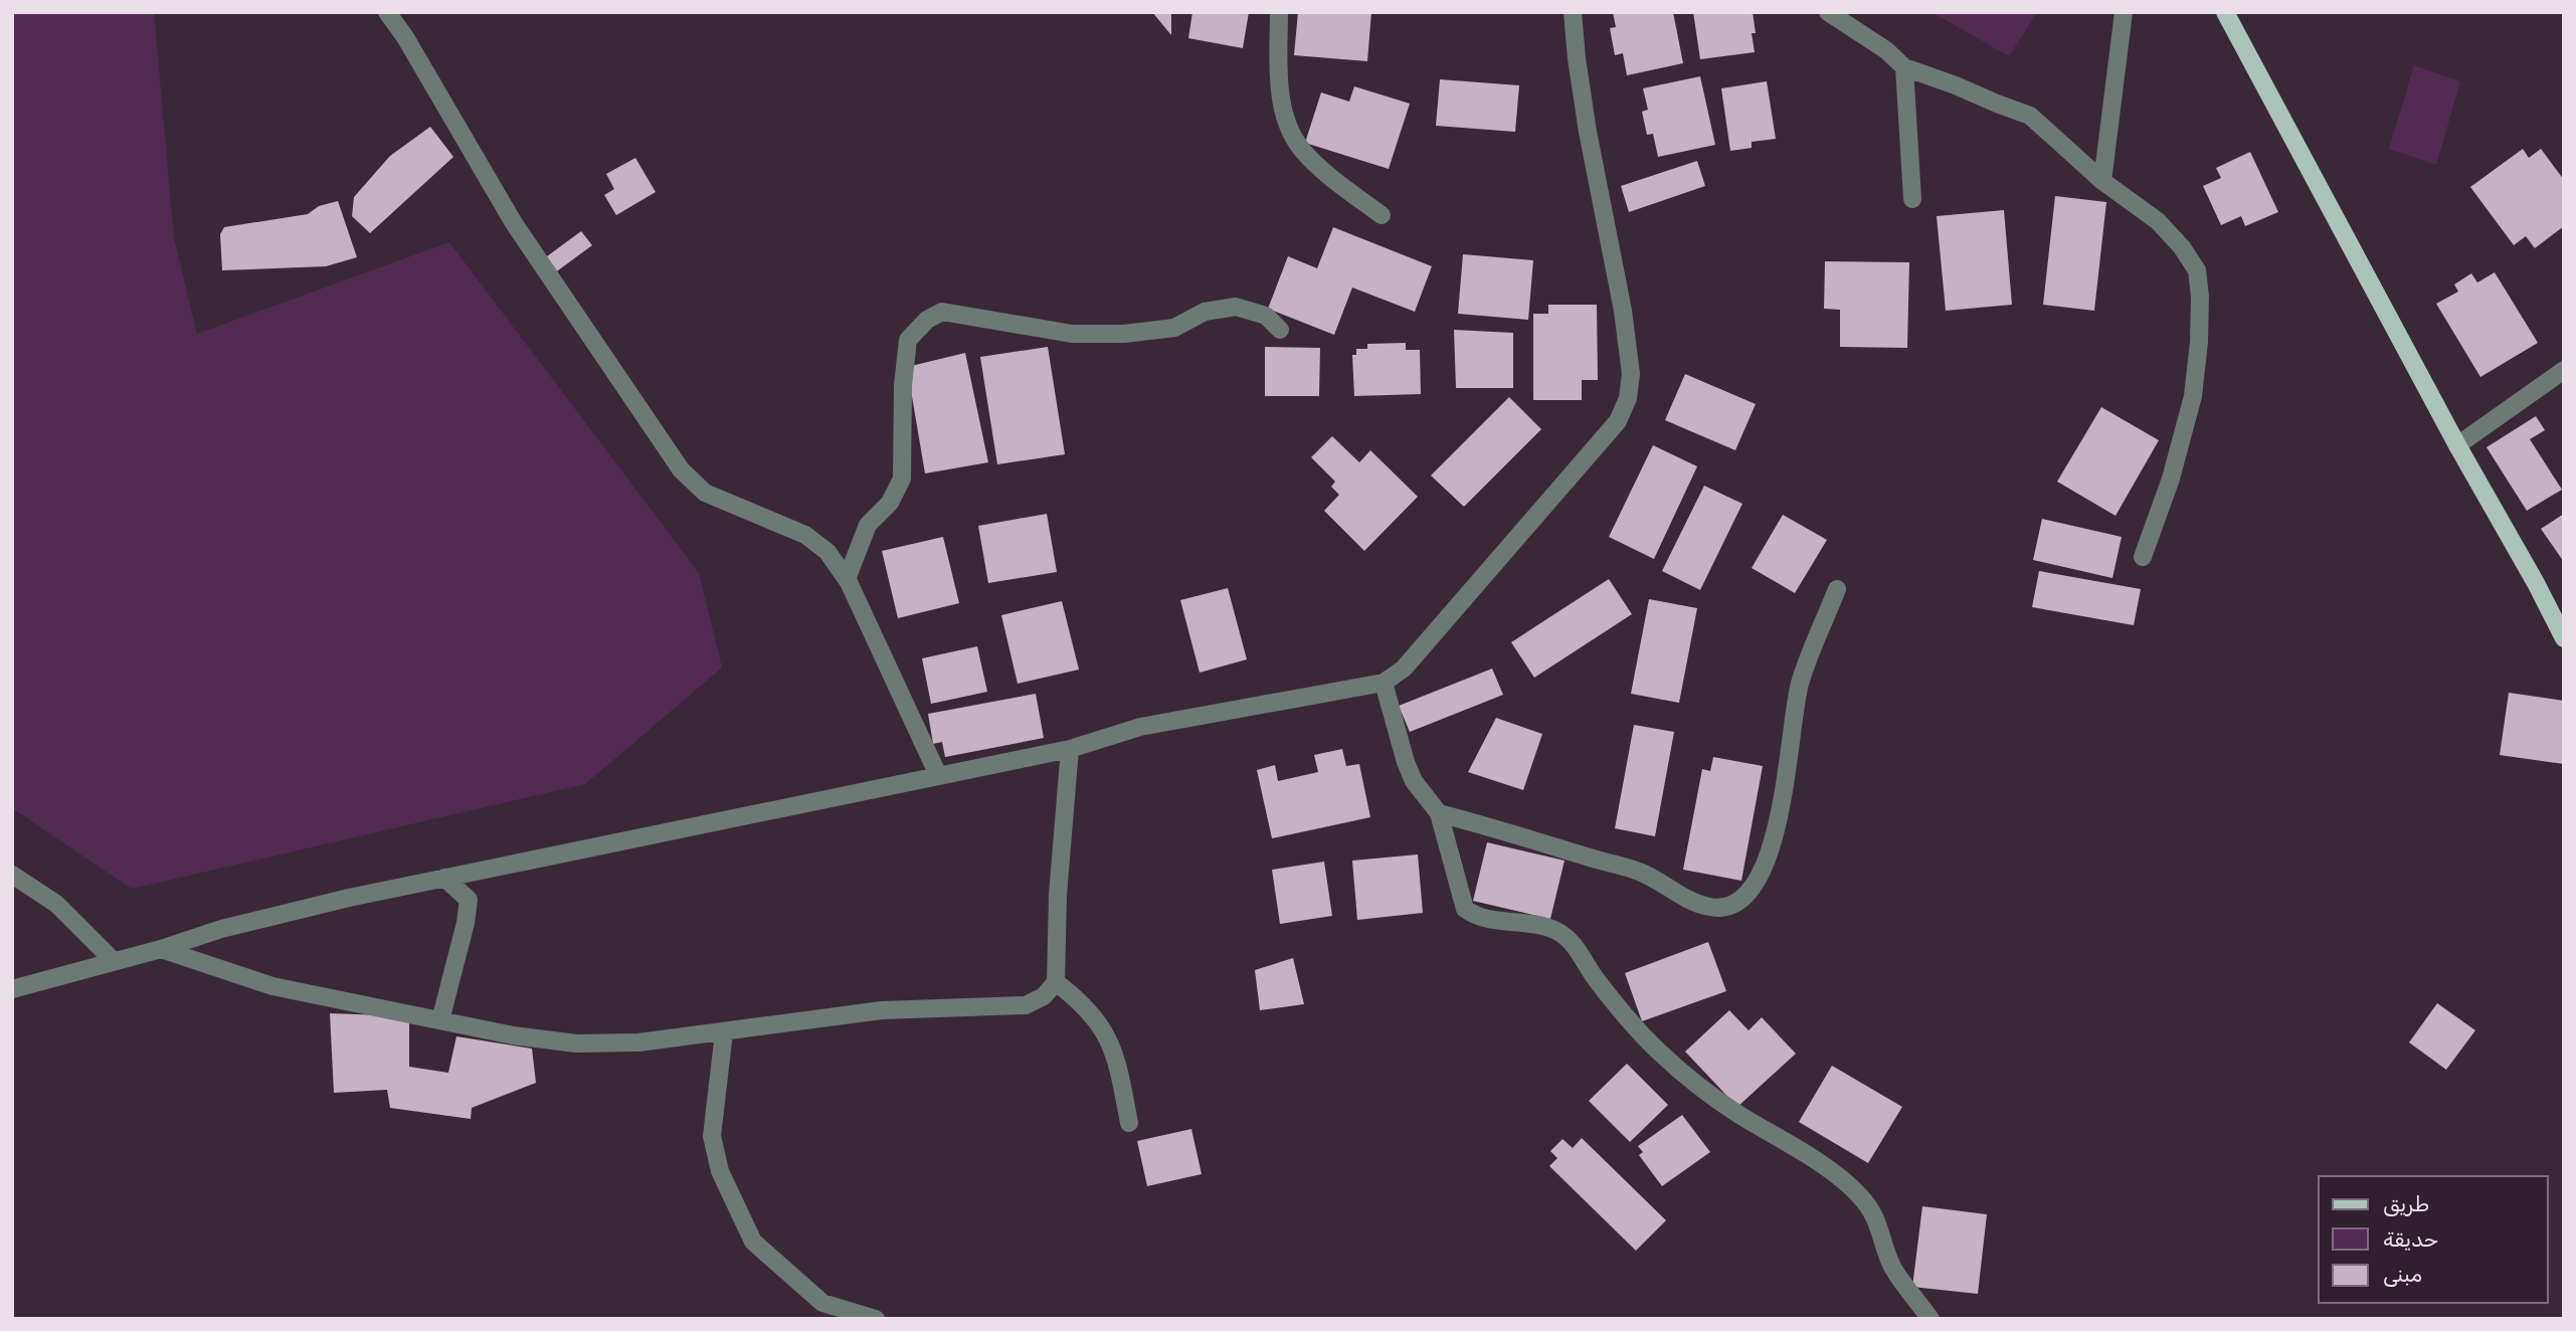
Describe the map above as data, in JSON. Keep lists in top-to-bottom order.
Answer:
{
  "legend": ["طريق", "حديقة", "مبنى"]
}
